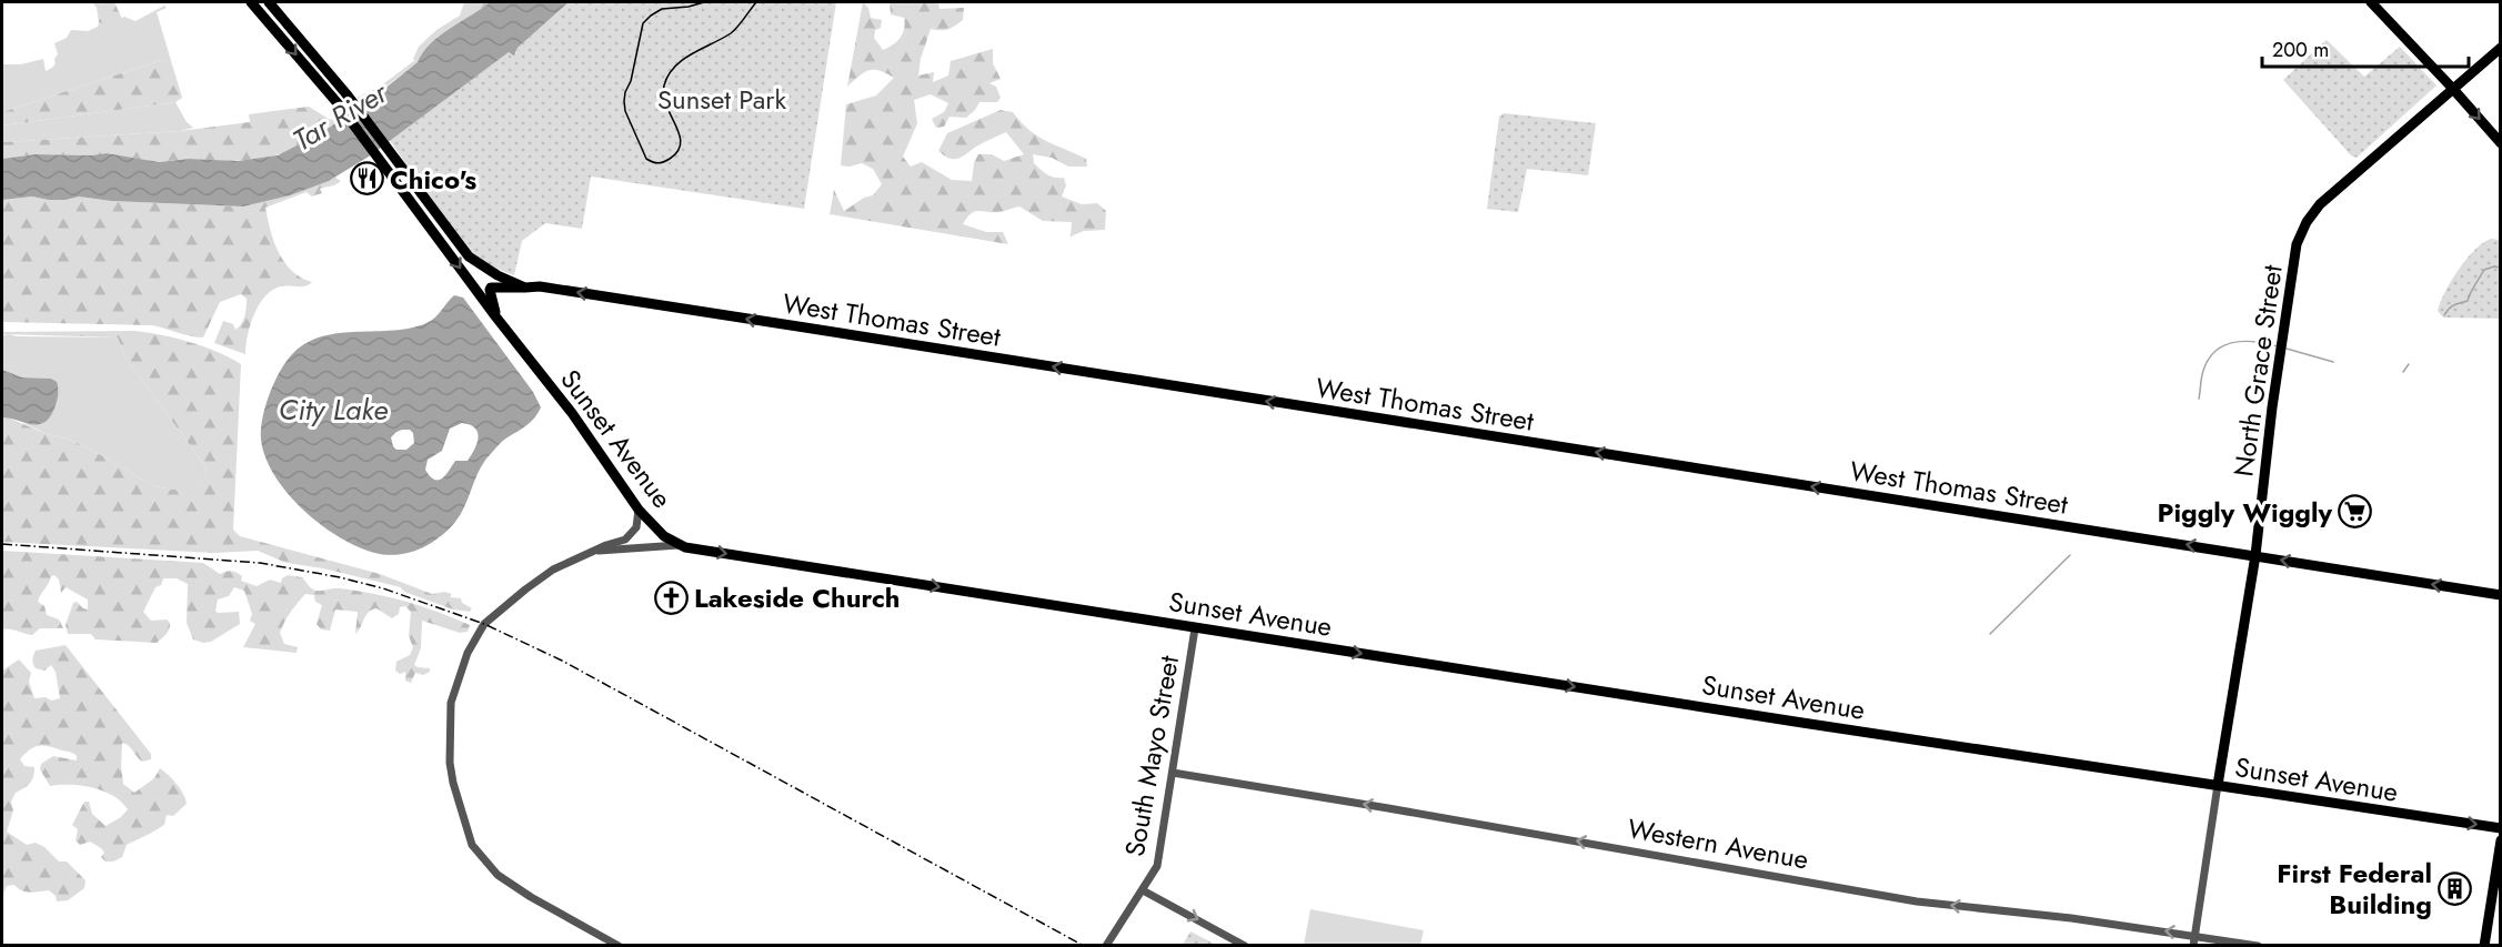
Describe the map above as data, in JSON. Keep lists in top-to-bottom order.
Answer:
{
  "streets": {
    "main road": ["West Thomas Street", "North Grace Street", "Sunset Avenue"],
    "street": ["South Mayo Street", "Western Avenue"]
  },
  "crossings": [
    ["West Thomas Street", "North Grace Street"],
    ["North Grace Street", "Sunset Avenue"],
    ["Sunset Avenue", "South Mayo Street"],
    ["South Mayo Street", "Western Avenue"]
  ],
  "one_way": ["West Thomas Street", "Sunset Avenue", "Western Avenue"],
  "water": ["Tar River", "City Lake"],
  "parks": ["Sunset Park"],
  "places": {
    "restaurant": ["Chico's"],
    "supermarket": ["Piggly Wiggly"],
    "church": ["Lakeside Church"],
    "building": ["First Federal Building"]
  },
  "scale_bar": "200 m"
}
